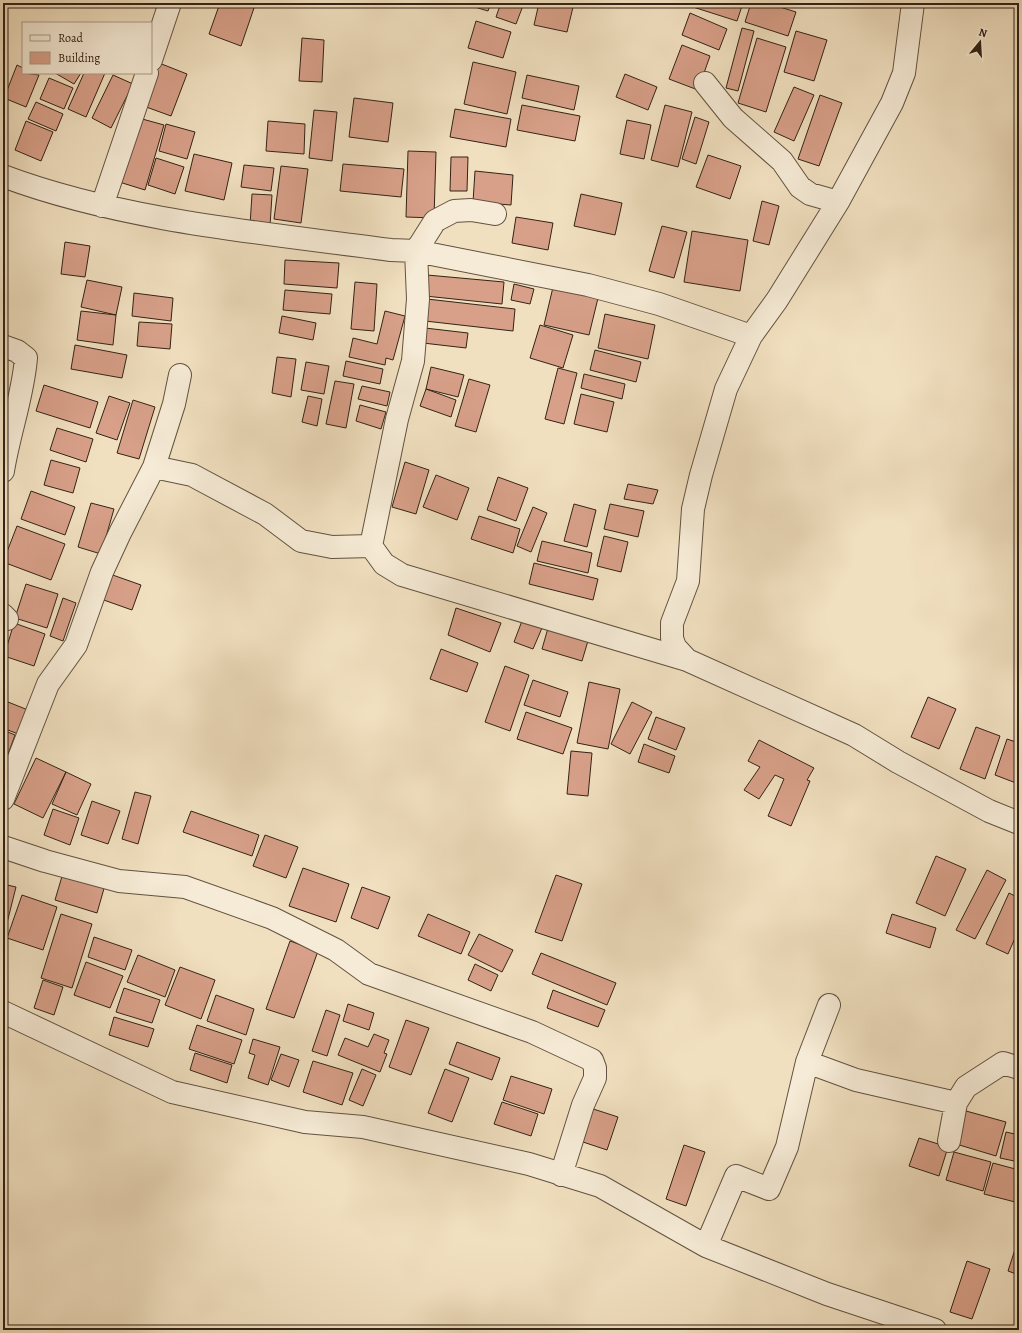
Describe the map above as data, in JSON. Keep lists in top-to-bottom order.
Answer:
{
  "legend": ["Road", "Building"],
  "north": "top"
}
